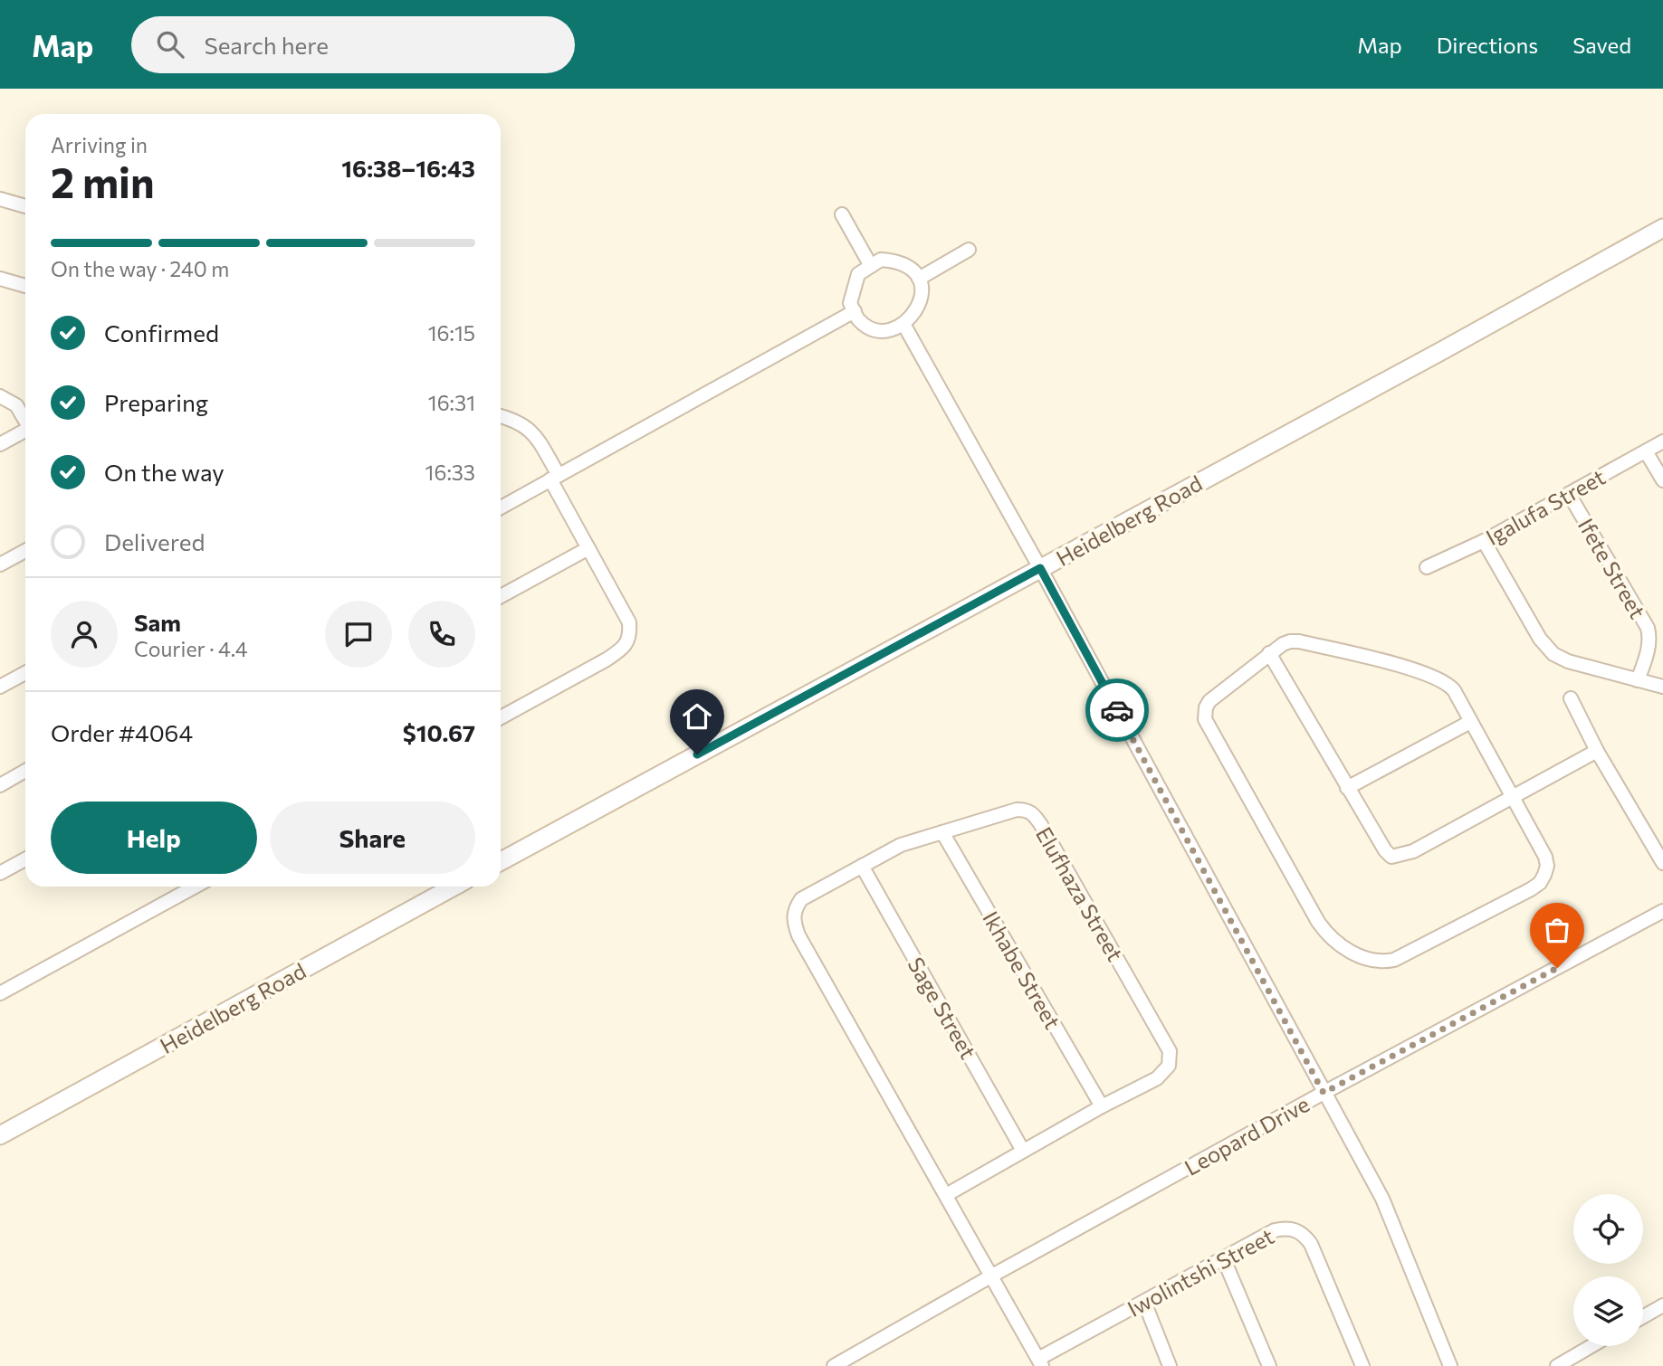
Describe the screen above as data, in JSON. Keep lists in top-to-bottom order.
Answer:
{
  "streets": {
    "main road": ["Heidelberg Road"],
    "street": [
      "Igalufa Street",
      "Ifete Street",
      "Elufhaza Street",
      "Ikhabe Street",
      "Sage Street",
      "Leopard Drive",
      "Iwolintshi Street"
    ]
  },
  "crossings": [
    ["Igalufa Street", "Ifete Street"],
    ["Elufhaza Street", "Ikhabe Street"],
    ["Elufhaza Street", "Sage Street"],
    ["Elufhaza Street", "Leopard Drive"],
    ["Elufhaza Street", "Iwolintshi Street"],
    ["Leopard Drive", "Iwolintshi Street"]
  ],
  "page": {
    "header": "Map",
    "search": "Search here",
    "nav": ["Map", "Directions", "Saved"],
    "heading": ["2 min", "Arriving in", "16:38–16:43"],
    "panel": [
      "Sam",
      "Courier · 4.4",
      "Order #4064",
      "$10.67"
    ],
    "bar": "On the way · 240 m",
    "list": [
      ["Confirmed", "16:15"],
      ["Preparing", "16:31"],
      ["On the way", "16:33"],
      "Delivered"
    ],
    "buttons": ["Help", "Share"]
  }
}
